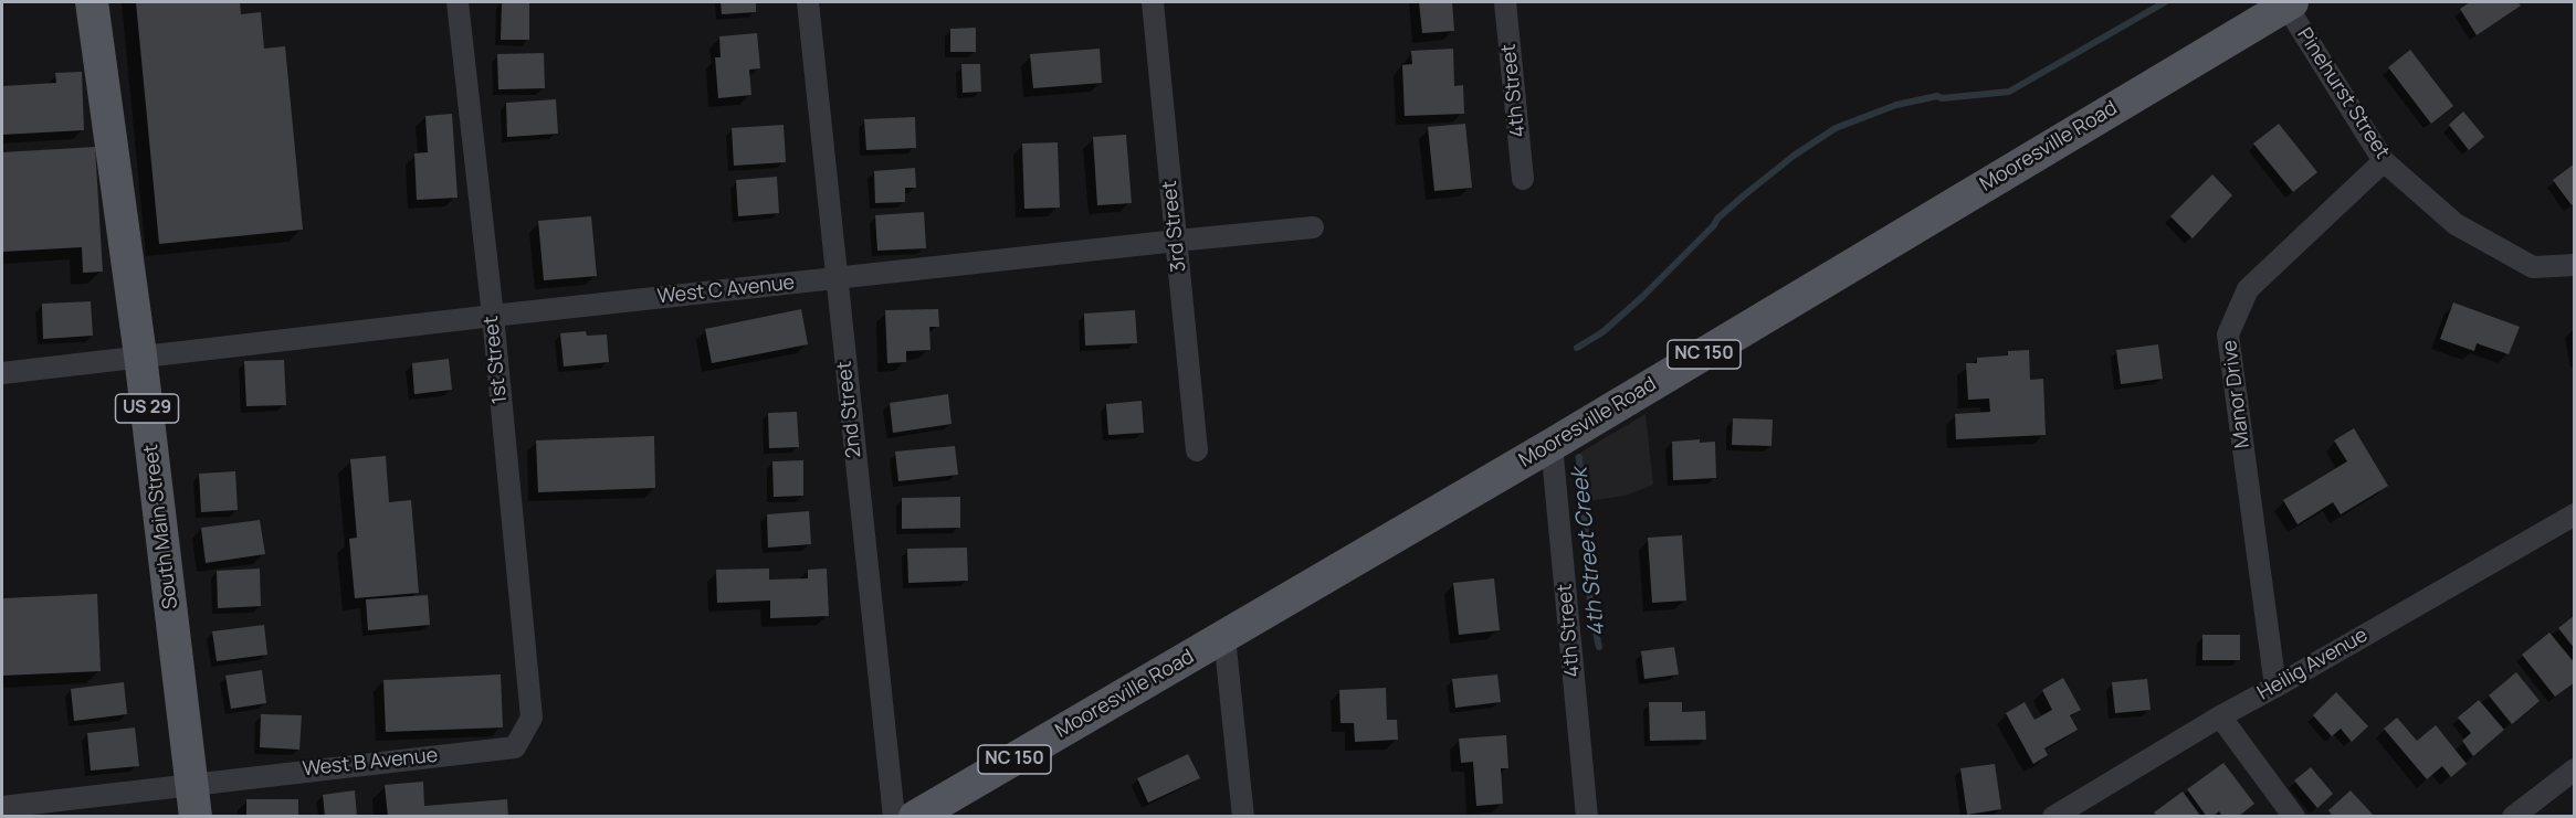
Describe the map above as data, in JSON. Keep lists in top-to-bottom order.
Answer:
{
  "streets": {
    "main road": [
      "Mooresville Road",
      "NC 150",
      "US 29",
      "South Main Street"
    ],
    "street": [
      "4th Street",
      "Pinehurst Street",
      "3rd Street",
      "West C Avenue",
      "1st Street",
      "Manor Drive",
      "2nd Street",
      "Heilig Avenue",
      "West B Avenue"
    ]
  },
  "crossings": [
    ["4th Street", "Mooresville Road"],
    ["Pinehurst Street", "Mooresville Road"],
    ["Pinehurst Street", "Manor Drive"],
    ["3rd Street", "West C Avenue"],
    ["West C Avenue", "1st Street"],
    ["West C Avenue", "2nd Street"],
    ["West C Avenue", "South Main Street"],
    ["1st Street", "West B Avenue"],
    ["Manor Drive", "Heilig Avenue"],
    ["South Main Street", "West B Avenue"]
  ],
  "water": ["4th Street Creek"]
}
